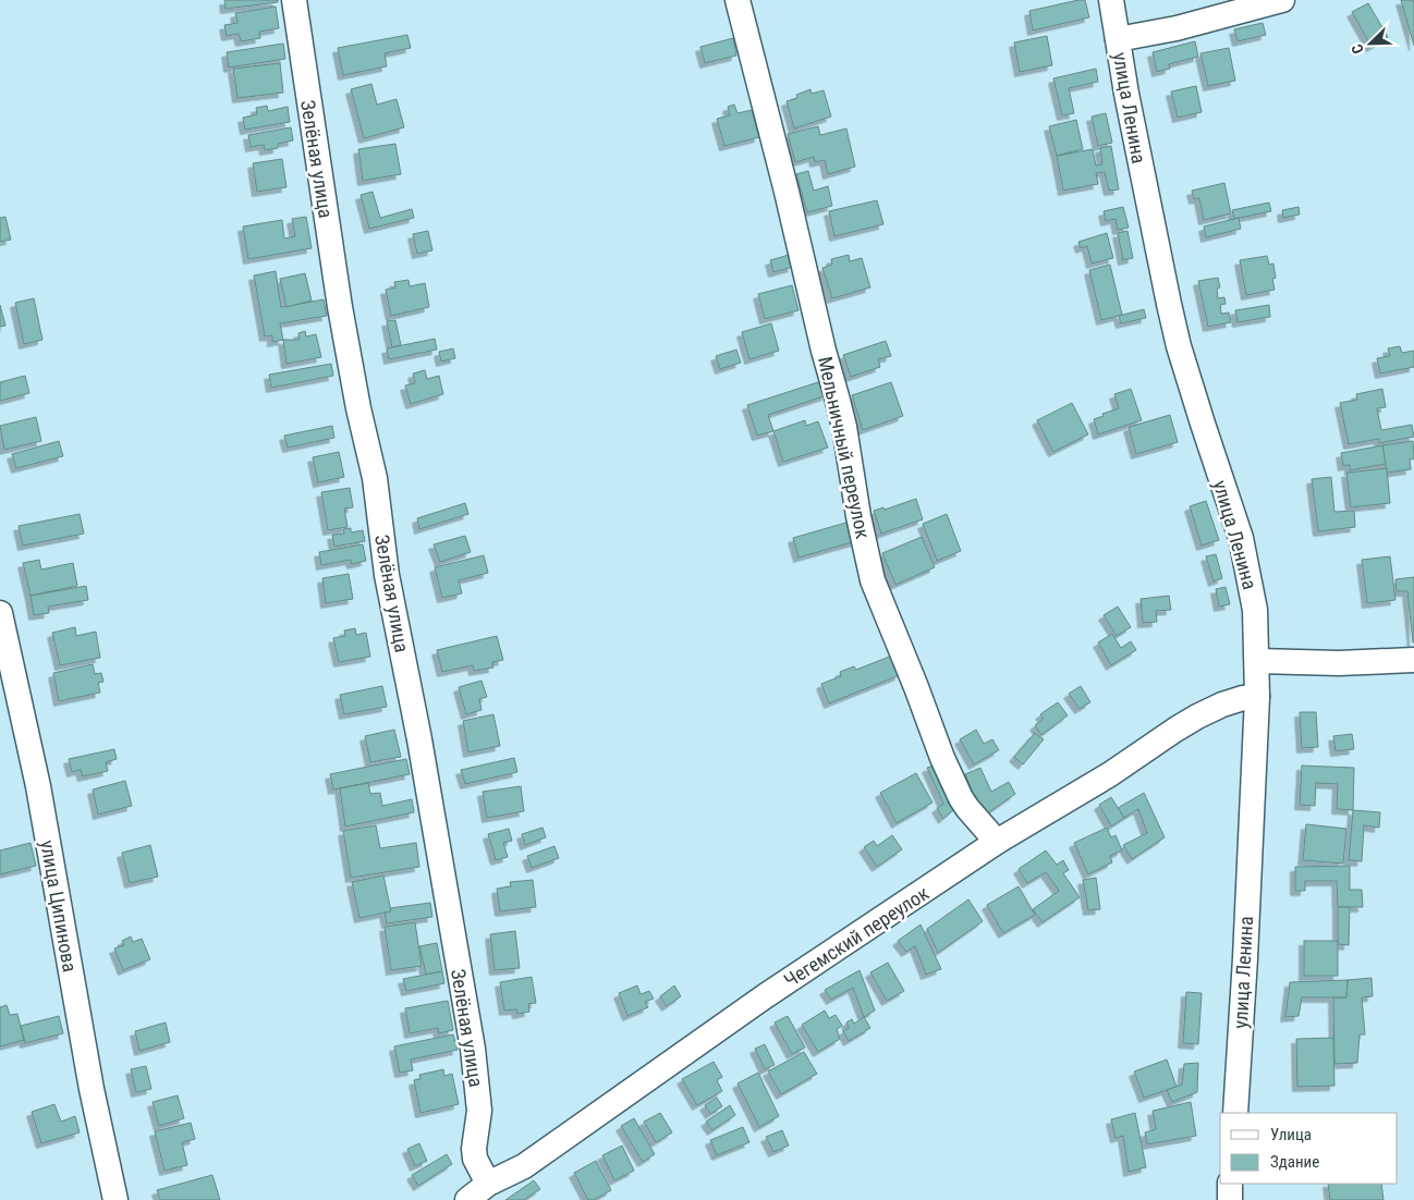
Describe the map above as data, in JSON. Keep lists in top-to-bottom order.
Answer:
{
  "streets": {
    "street": [
      "улица Ленина",
      "Зелёная улица",
      "Мельничный переулок",
      "улица Ципинова",
      "Чегемский переулок"
    ]
  },
  "crossings": [
    ["улица Ленина", "Чегемский переулок"],
    ["Зелёная улица", "Чегемский переулок"],
    ["Мельничный переулок", "Чегемский переулок"]
  ],
  "legend": ["Улица", "Здание"],
  "north": "bottom left"
}
